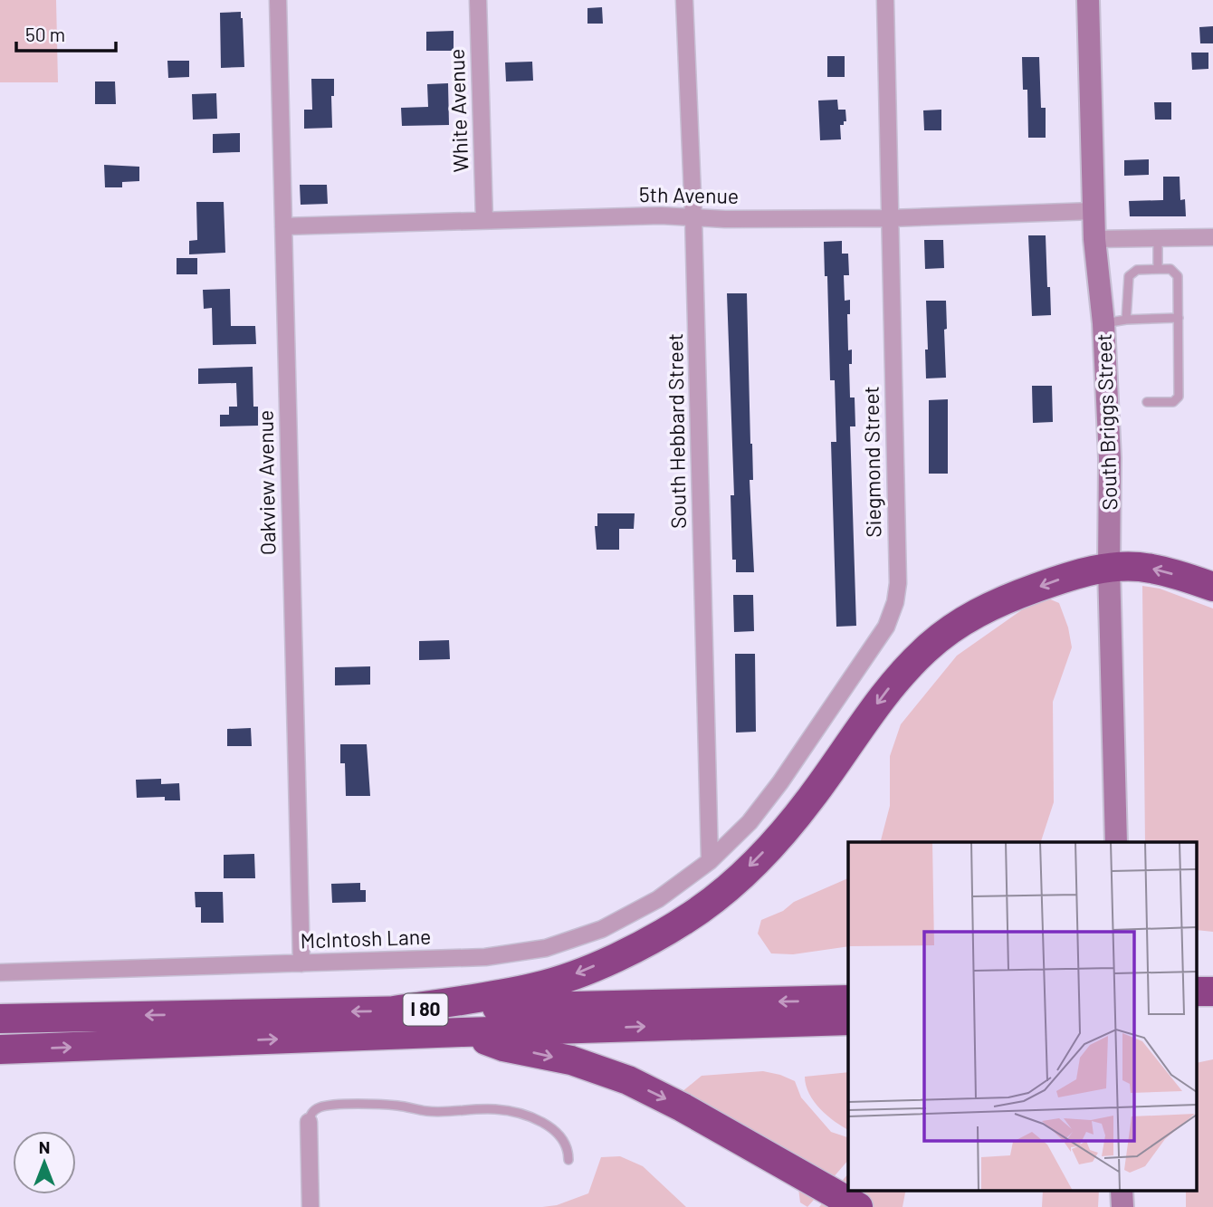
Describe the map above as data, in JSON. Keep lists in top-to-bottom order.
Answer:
{
  "streets": {
    "highway": ["I 80"],
    "street": [
      "White Avenue",
      "5th Avenue",
      "South Briggs Street",
      "South Hebbard Street",
      "Siegmond Street",
      "Oakview Avenue",
      "McIntosh Lane"
    ]
  },
  "crossings": [
    ["White Avenue", "5th Avenue"],
    ["5th Avenue", "South Briggs Street"],
    ["5th Avenue", "South Hebbard Street"],
    ["5th Avenue", "Siegmond Street"],
    ["5th Avenue", "Oakview Avenue"],
    ["South Hebbard Street", "Siegmond Street"],
    ["South Hebbard Street", "McIntosh Lane"],
    ["Siegmond Street", "McIntosh Lane"],
    ["Oakview Avenue", "McIntosh Lane"]
  ],
  "scale_bar": "50 m",
  "north": "top"
}
